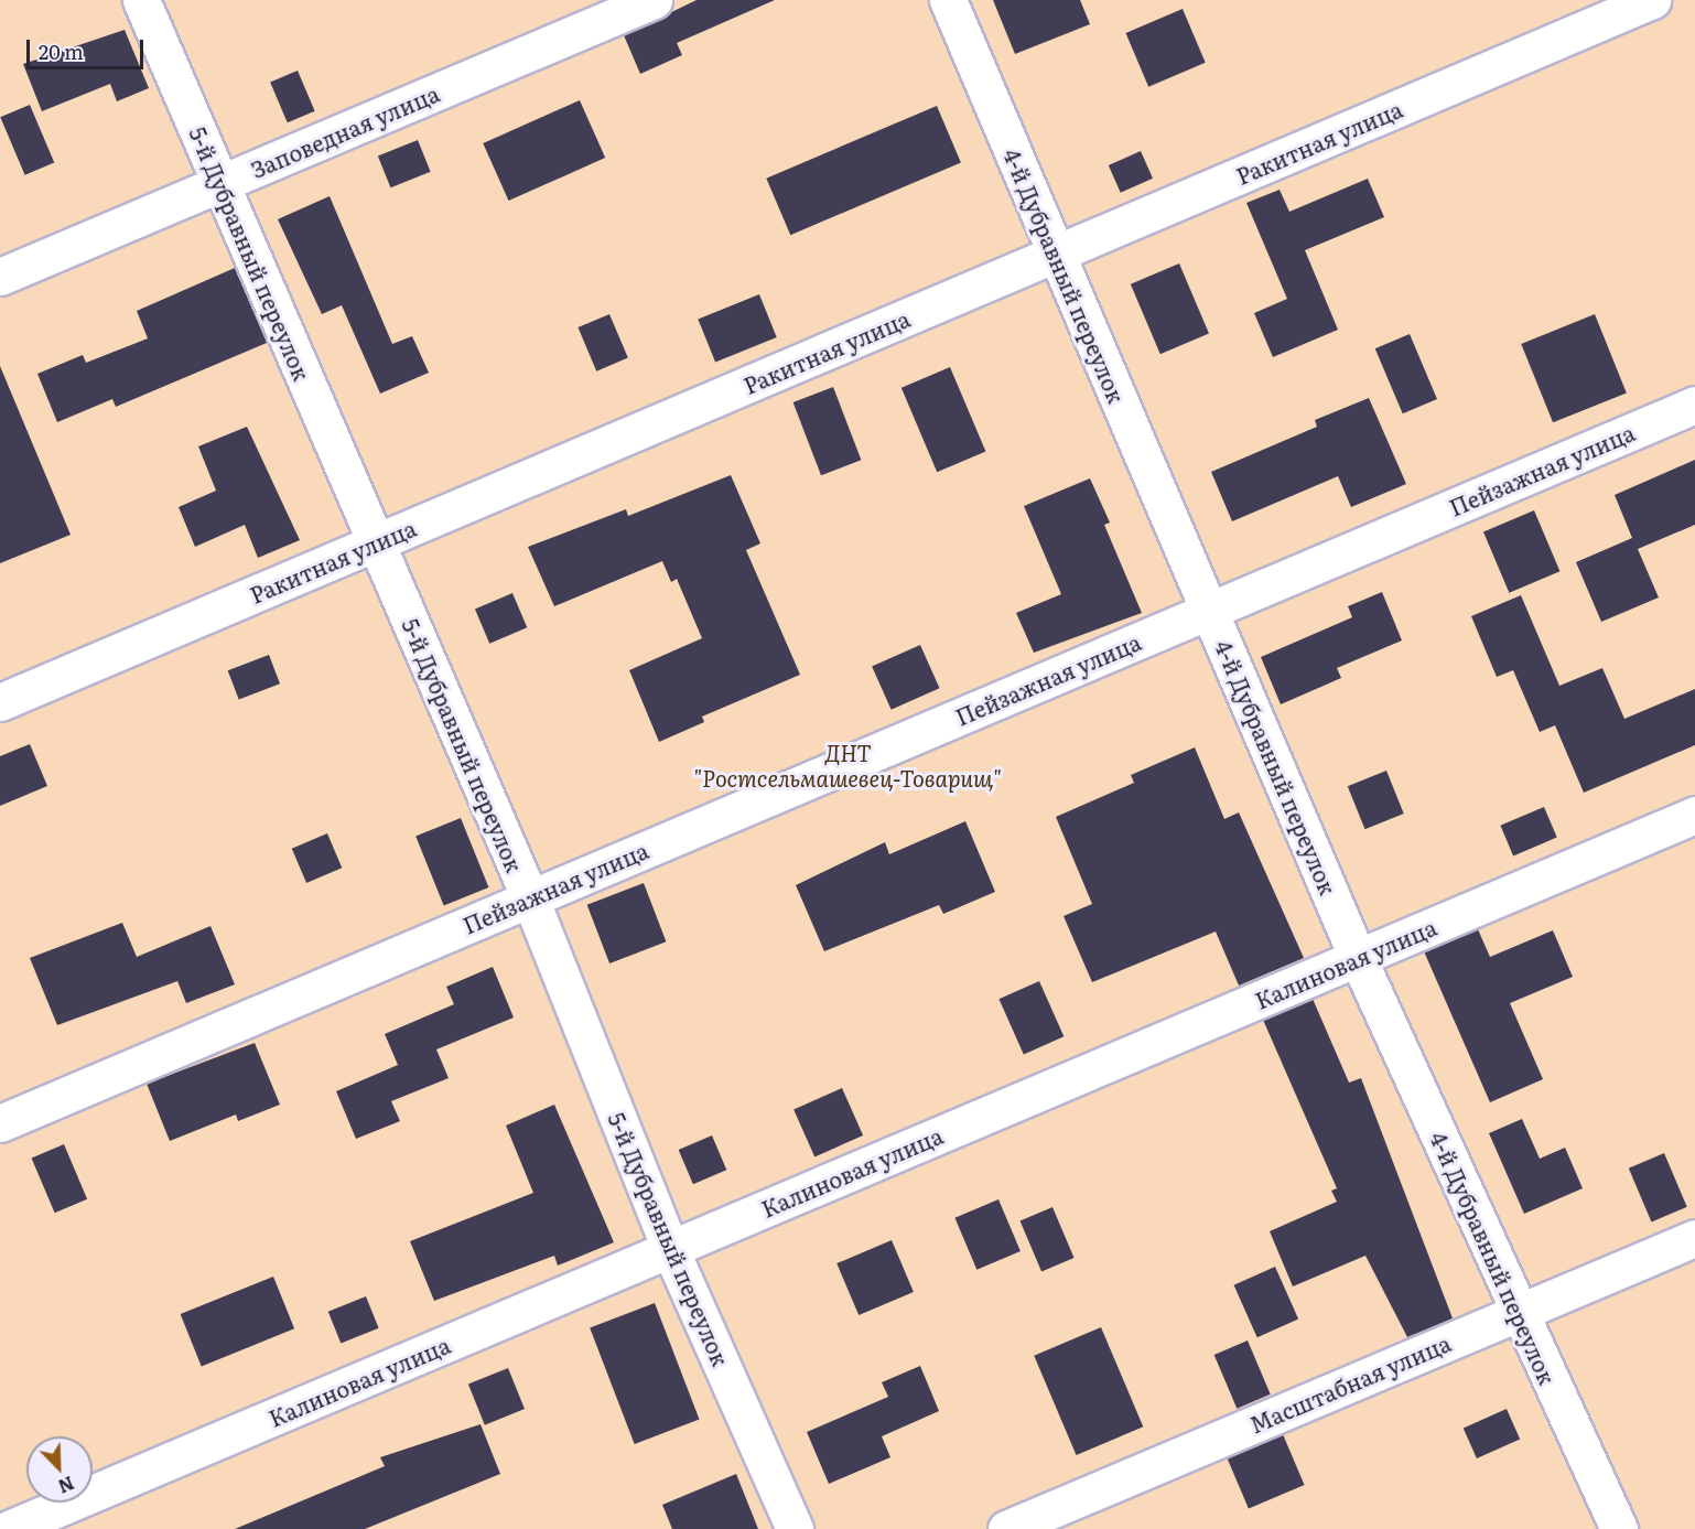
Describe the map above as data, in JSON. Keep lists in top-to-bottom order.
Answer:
{
  "streets": {
    "lane": [
      "Заповедная улица",
      "Ракитная улица",
      "5-й Дубравный переулок",
      "4-й Дубравный переулок",
      "Пейзажная улица",
      "Калиновая улица",
      "Масштабная улица"
    ]
  },
  "crossings": [
    ["Заповедная улица", "5-й Дубравный переулок"],
    ["Ракитная улица", "5-й Дубравный переулок"],
    ["Ракитная улица", "4-й Дубравный переулок"],
    ["5-й Дубравный переулок", "Пейзажная улица"],
    ["5-й Дубравный переулок", "Калиновая улица"],
    ["4-й Дубравный переулок", "Пейзажная улица"],
    ["4-й Дубравный переулок", "Калиновая улица"],
    ["4-й Дубравный переулок", "Масштабная улица"]
  ],
  "parks": ["ДНТ \"Ростсельмашевец-Товарищ\""],
  "scale_bar": "20 m",
  "north": "bottom right"
}
